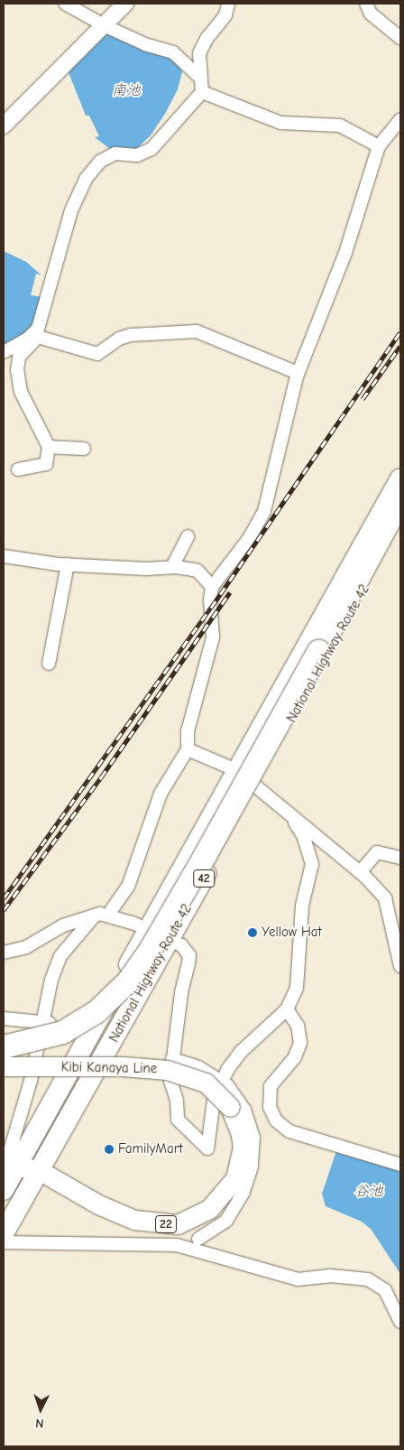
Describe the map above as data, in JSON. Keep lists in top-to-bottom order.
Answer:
{
  "streets": {
    "highway": ["National Highway Route 42", "42"],
    "main road": ["Kibi Kanaya Line", "22"]
  },
  "crossings": [
    ["National Highway Route 42", "Kibi Kanaya Line"]
  ],
  "water": ["南池", "谷池"],
  "places": ["Yellow Hat", "FamilyMart"],
  "north": "bottom"
}
